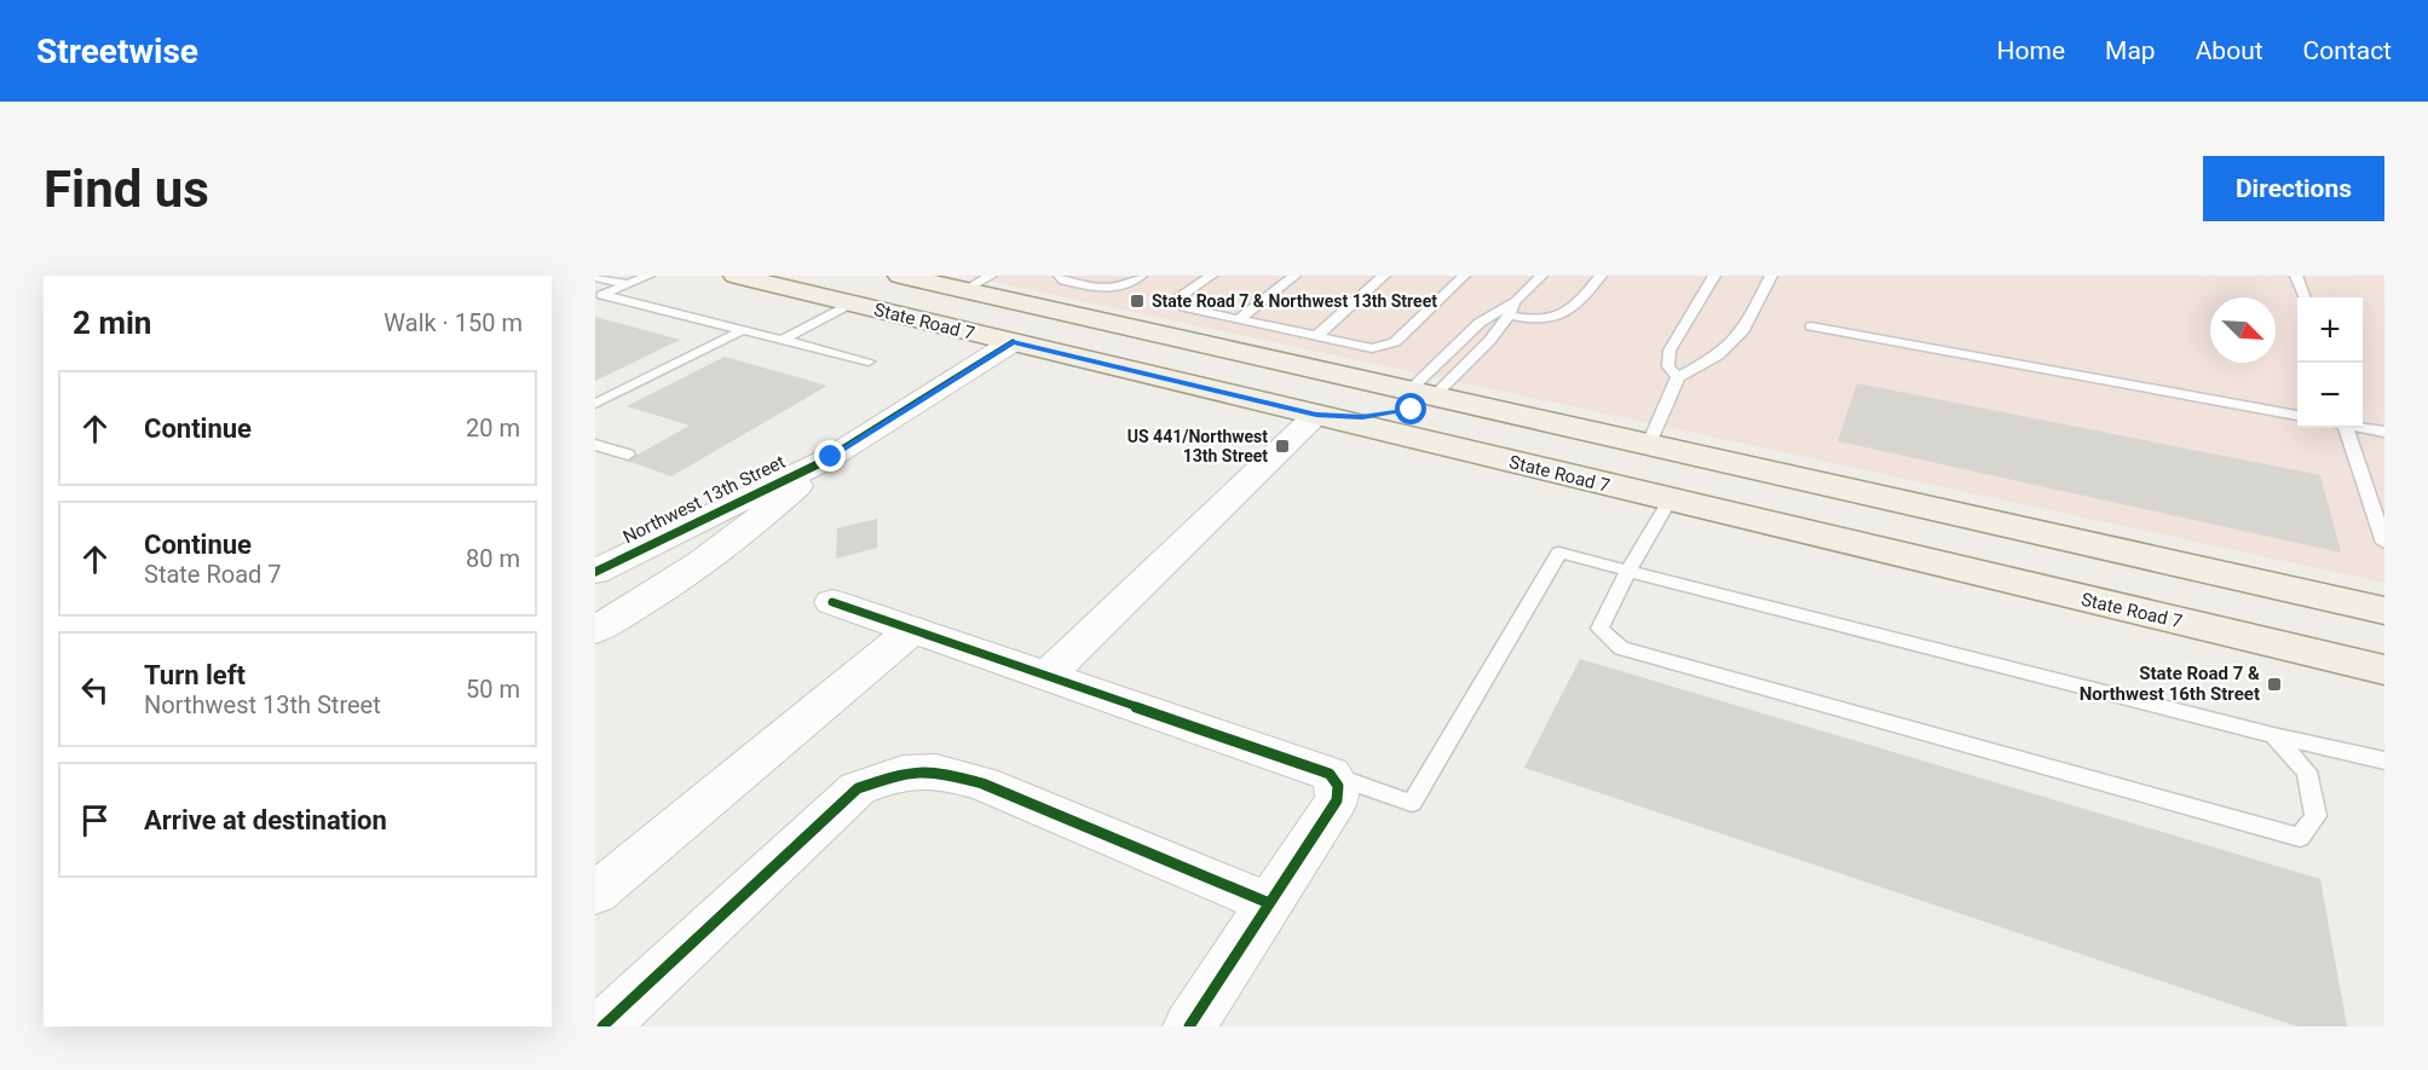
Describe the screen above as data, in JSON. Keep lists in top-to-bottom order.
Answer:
{
  "streets": {
    "main road": ["State Road 7"],
    "street": ["Northwest 13th Street"]
  },
  "crossings": [
    ["State Road 7", "Northwest 13th Street"]
  ],
  "places": {
    "transit": ["State Road 7 & Northwest 13th Street", "US 441/Northwest 13th Street", "State Road 7 & Northwest 16th Street"]
  },
  "north": "bottom right",
  "page": {
    "header": "Streetwise",
    "nav": [
      "Home",
      "Map",
      "About",
      "Contact"
    ],
    "buttons": "Directions",
    "title": "Find us",
    "heading": ["2 min", "Walk · 150 m"],
    "map_buttons": ["+", "−"],
    "list": [
      ["Continue", "20 m"],
      ["Continue", "State Road 7", "80 m"],
      ["Turn left", "Northwest 13th Street", "50 m"],
      "Arrive at destination"
    ]
  }
}
